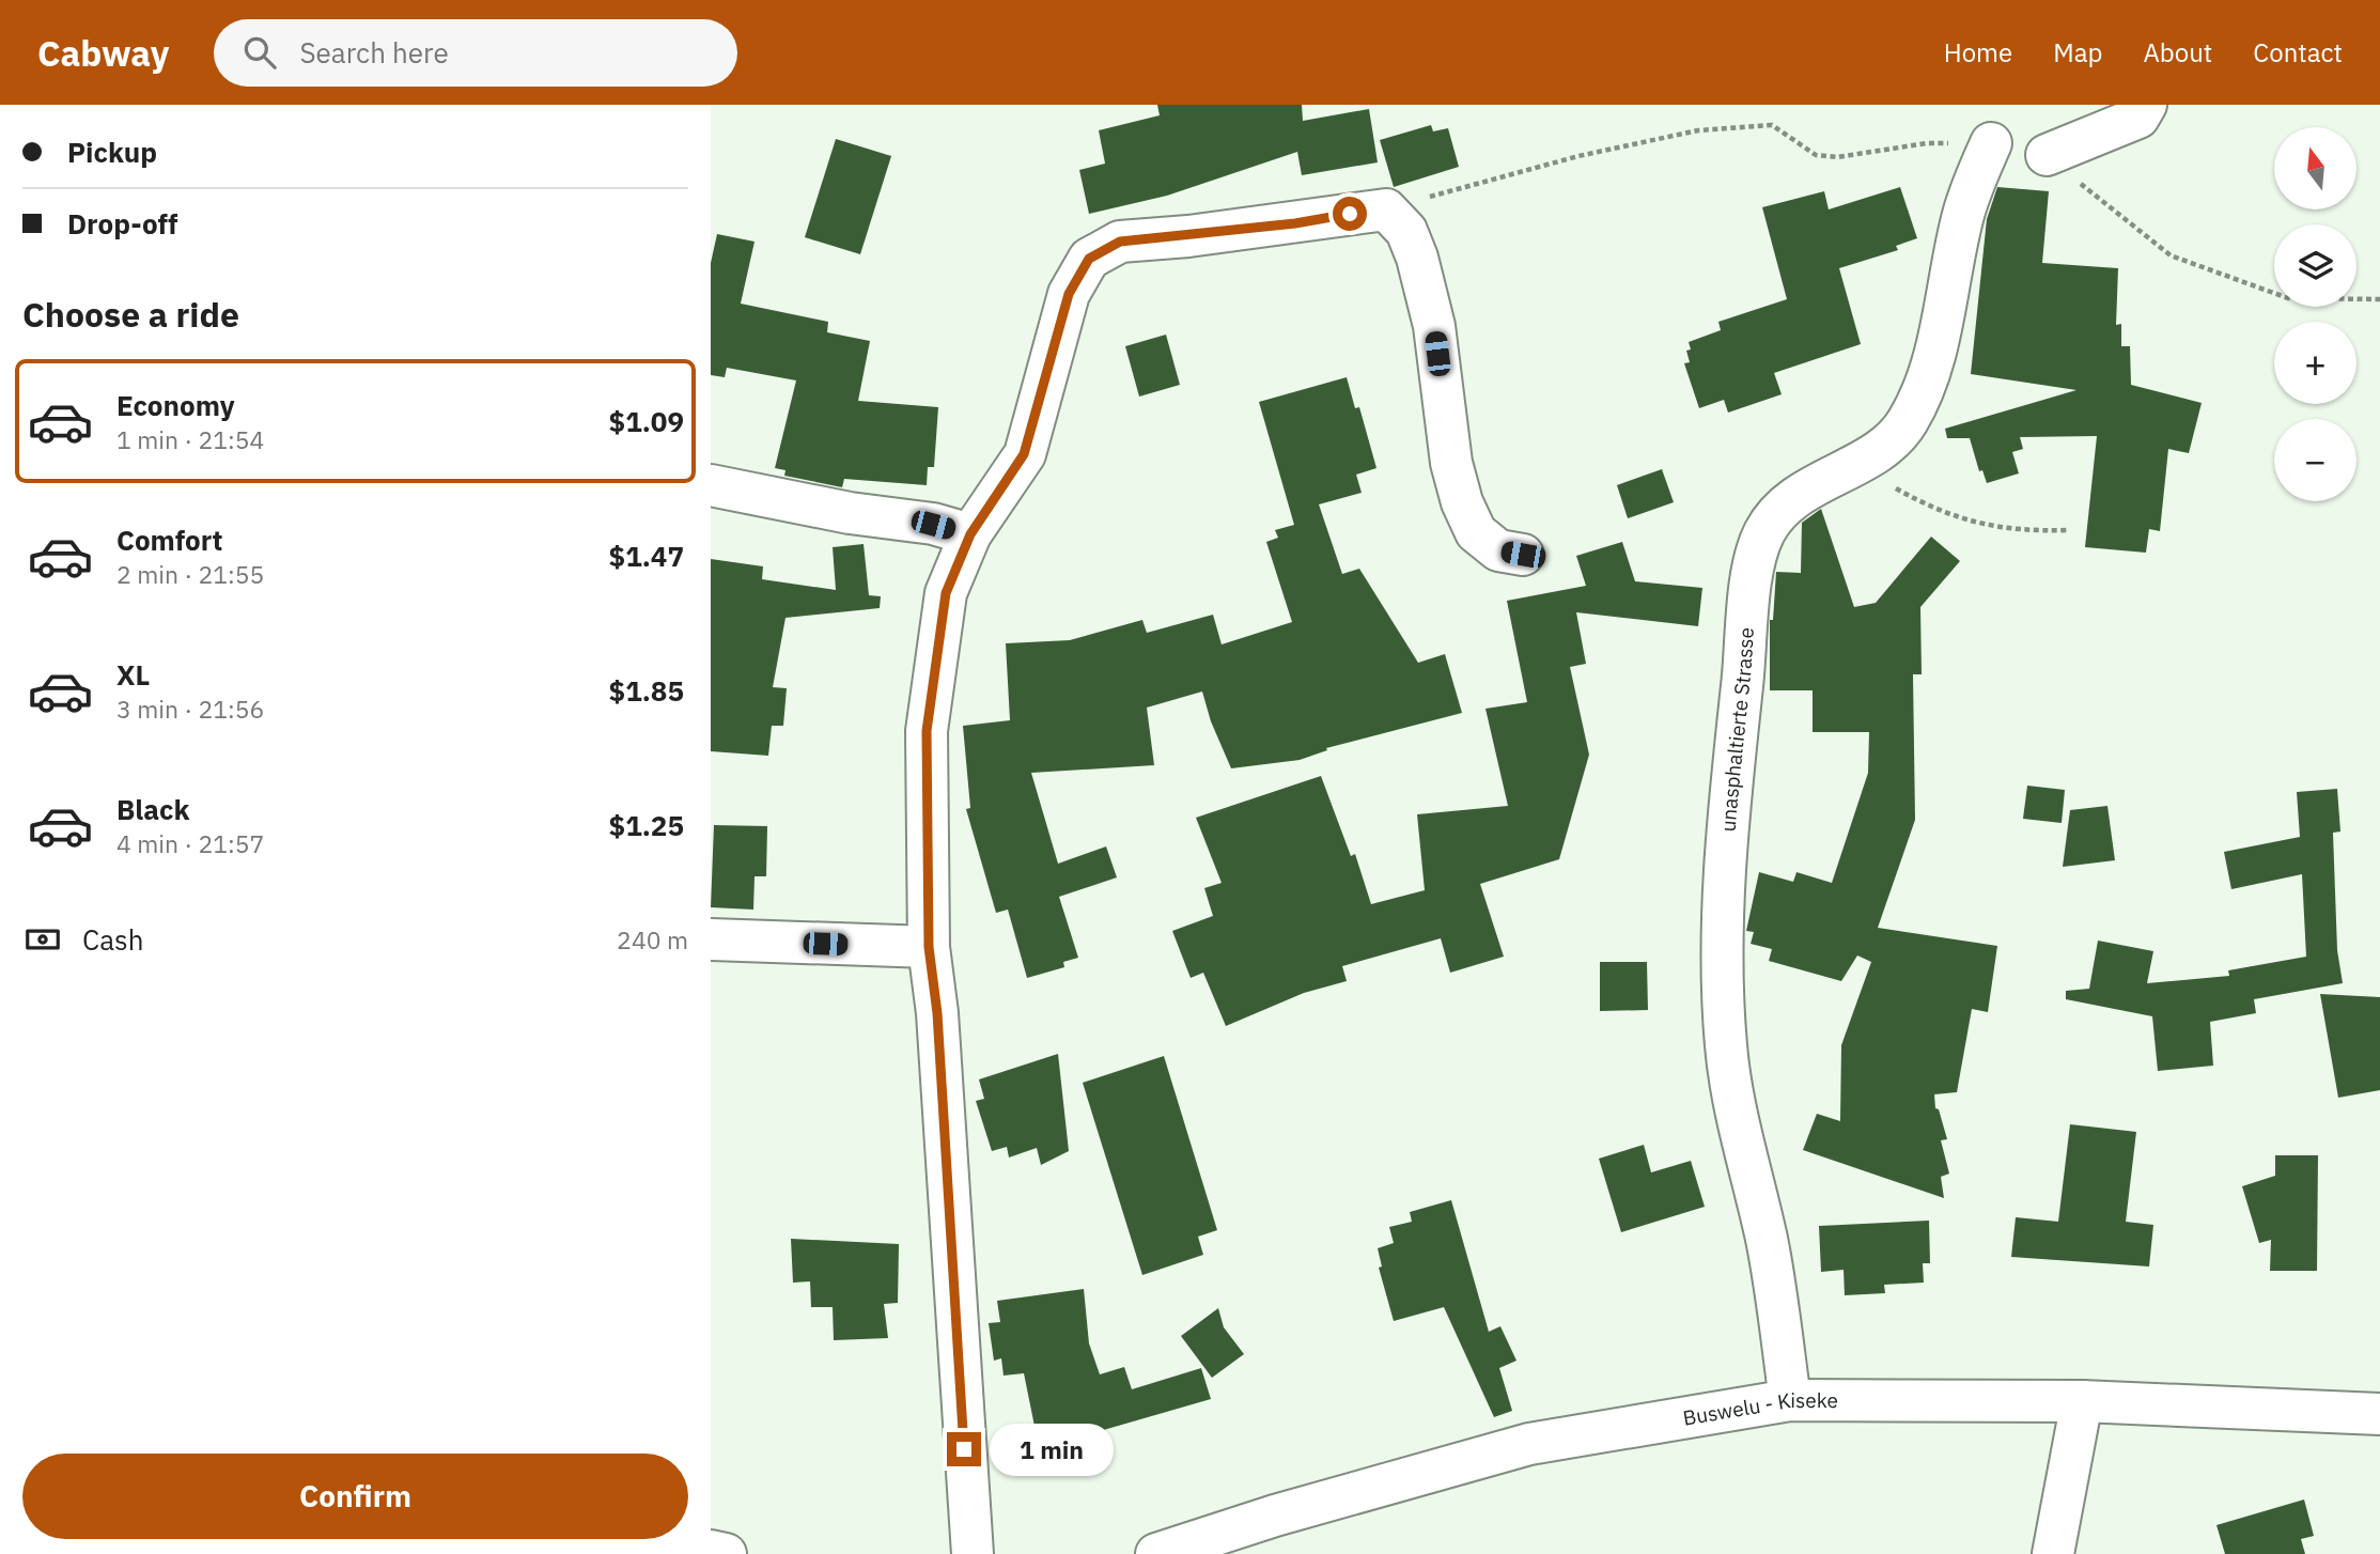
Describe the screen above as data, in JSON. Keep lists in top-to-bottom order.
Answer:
{
  "streets": {
    "street": ["unasphaltierte Strasse", "Buswelu - Kiseke"]
  },
  "crossings": [
    ["unasphaltierte Strasse", "Buswelu - Kiseke"]
  ],
  "north": "top",
  "page": {
    "header": "Cabway",
    "search": "Search here",
    "nav": [
      "Home",
      "Map",
      "About",
      "Contact"
    ],
    "banner": ["Pickup", "Drop-off"],
    "map_buttons": ["+", "−"],
    "heading": "Choose a ride",
    "list": [
      {
        "name": "Economy",
        "note": "1 min · 21:54",
        "value": "$1.09"
      },
      {
        "name": "Comfort",
        "note": "2 min · 21:55",
        "value": "$1.47"
      },
      {
        "name": "XL",
        "note": "3 min · 21:56",
        "value": "$1.85"
      },
      {
        "name": "Black",
        "note": "4 min · 21:57",
        "value": "$1.25"
      }
    ],
    "pay": ["Cash", "240 m"],
    "bubble": "1 min",
    "buttons": "Confirm"
  }
}
